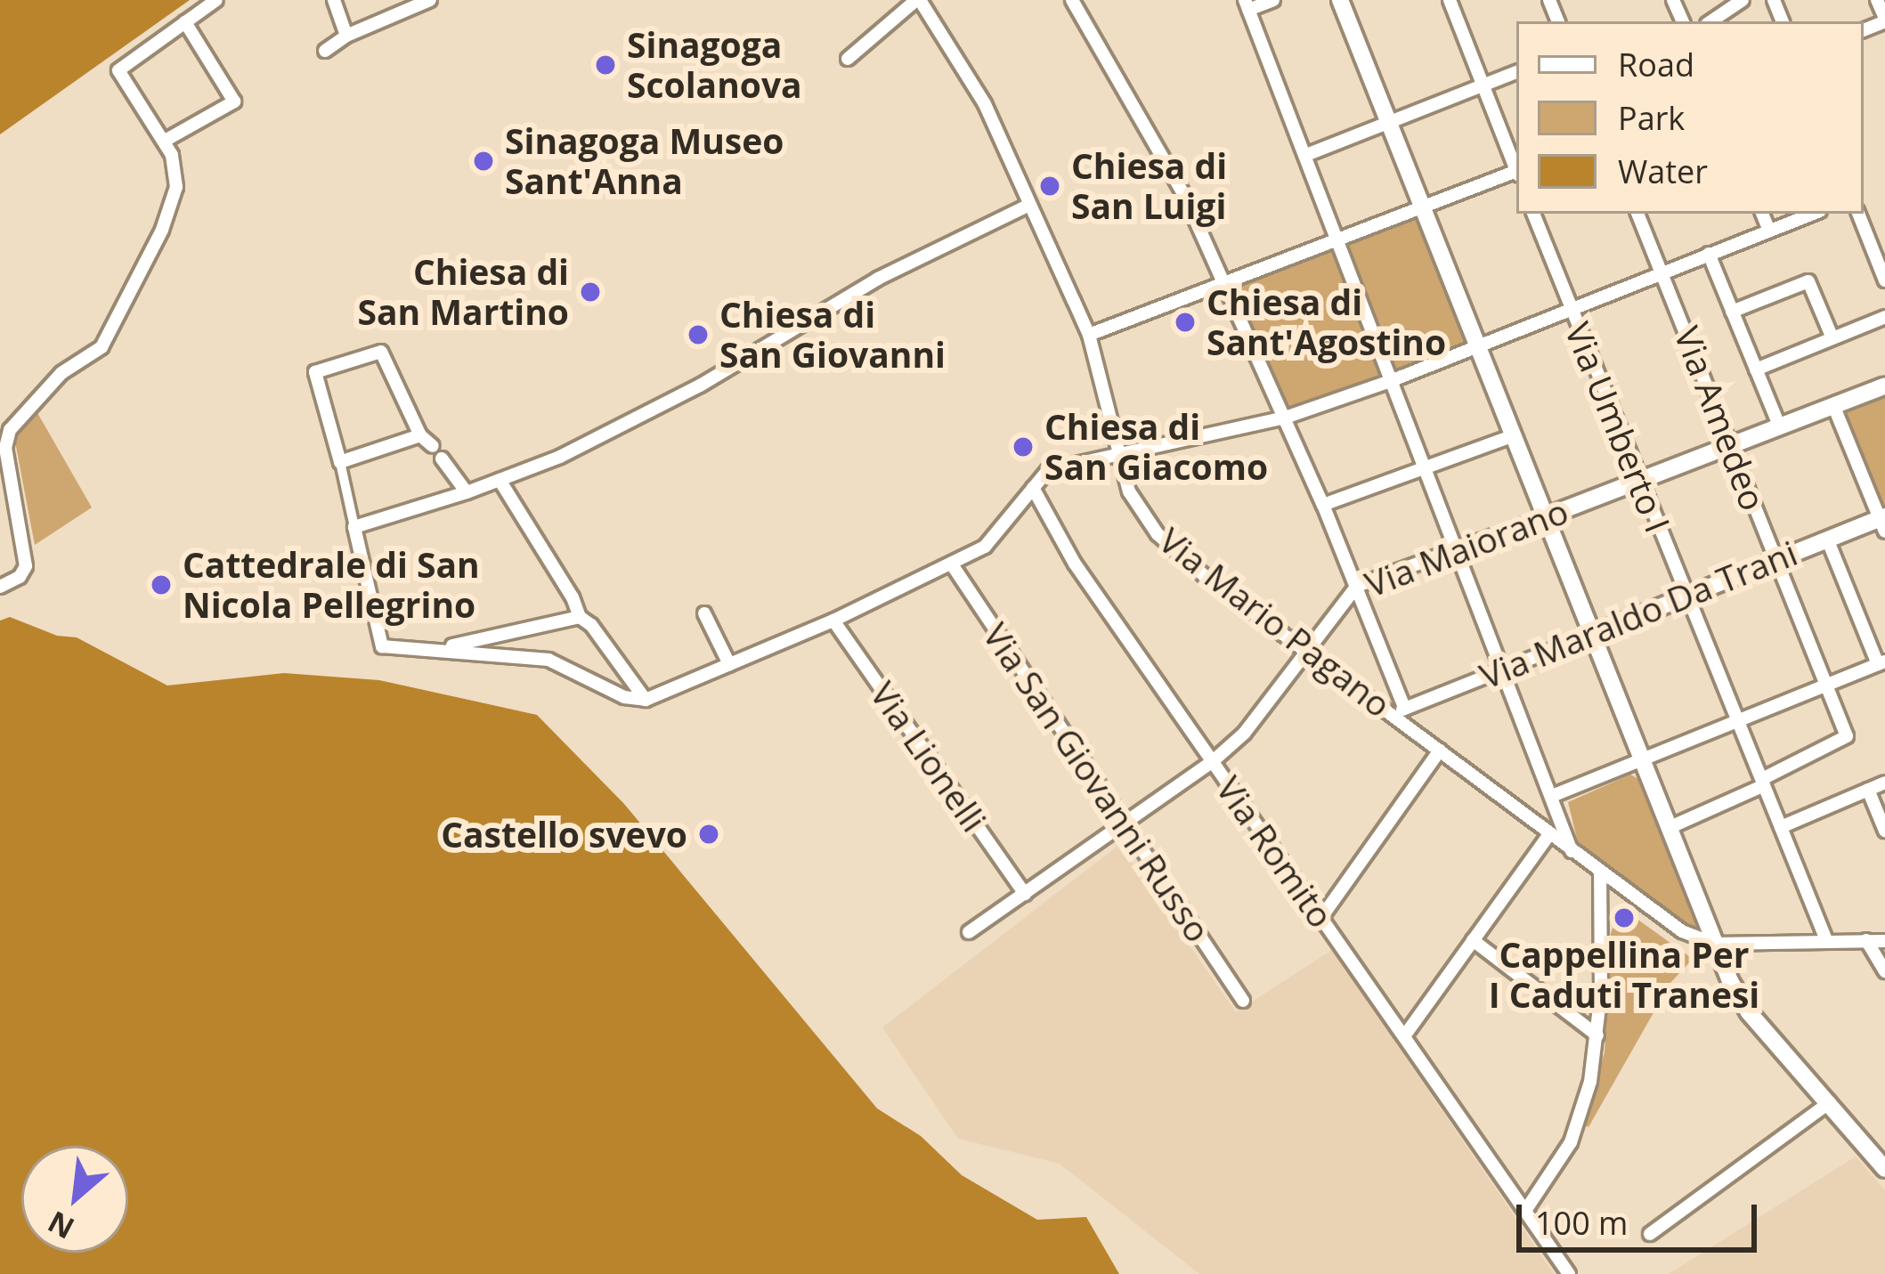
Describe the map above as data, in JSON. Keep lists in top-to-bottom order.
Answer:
{
  "streets": {
    "street": [
      "Via Amedeo",
      "Via Umberto I",
      "Via Maiorano",
      "Via Maraldo Da Trani",
      "Via Mario Pagano",
      "Via Lionelli",
      "Via San Giovanni Russo",
      "Via Romito"
    ]
  },
  "crossings": [
    ["Via Amedeo", "Via Umberto I"],
    ["Via Amedeo", "Via Maiorano"],
    ["Via Amedeo", "Via Maraldo Da Trani"],
    ["Via Umberto I", "Via Maiorano"],
    ["Via Umberto I", "Via Maraldo Da Trani"],
    ["Via Maiorano", "Via Mario Pagano"],
    ["Via Maiorano", "Via Lionelli"],
    ["Via Maiorano", "Via San Giovanni Russo"],
    ["Via Maiorano", "Via Romito"],
    ["Via Maraldo Da Trani", "Via Mario Pagano"]
  ],
  "places": [
    "Sinagoga Scolanova",
    "Sinagoga Museo Sant'Anna",
    "Chiesa di San Luigi",
    "Chiesa di San Martino",
    "Chiesa di Sant'Agostino",
    "Chiesa di San Giovanni",
    "Chiesa di San Giacomo",
    "Cattedrale di San Nicola Pellegrino",
    "Castello svevo",
    "Cappellina Per I Caduti Tranesi"
  ],
  "legend": ["Road", "Park", "Water"],
  "scale_bar": "100 m",
  "north": "bottom left"
}
